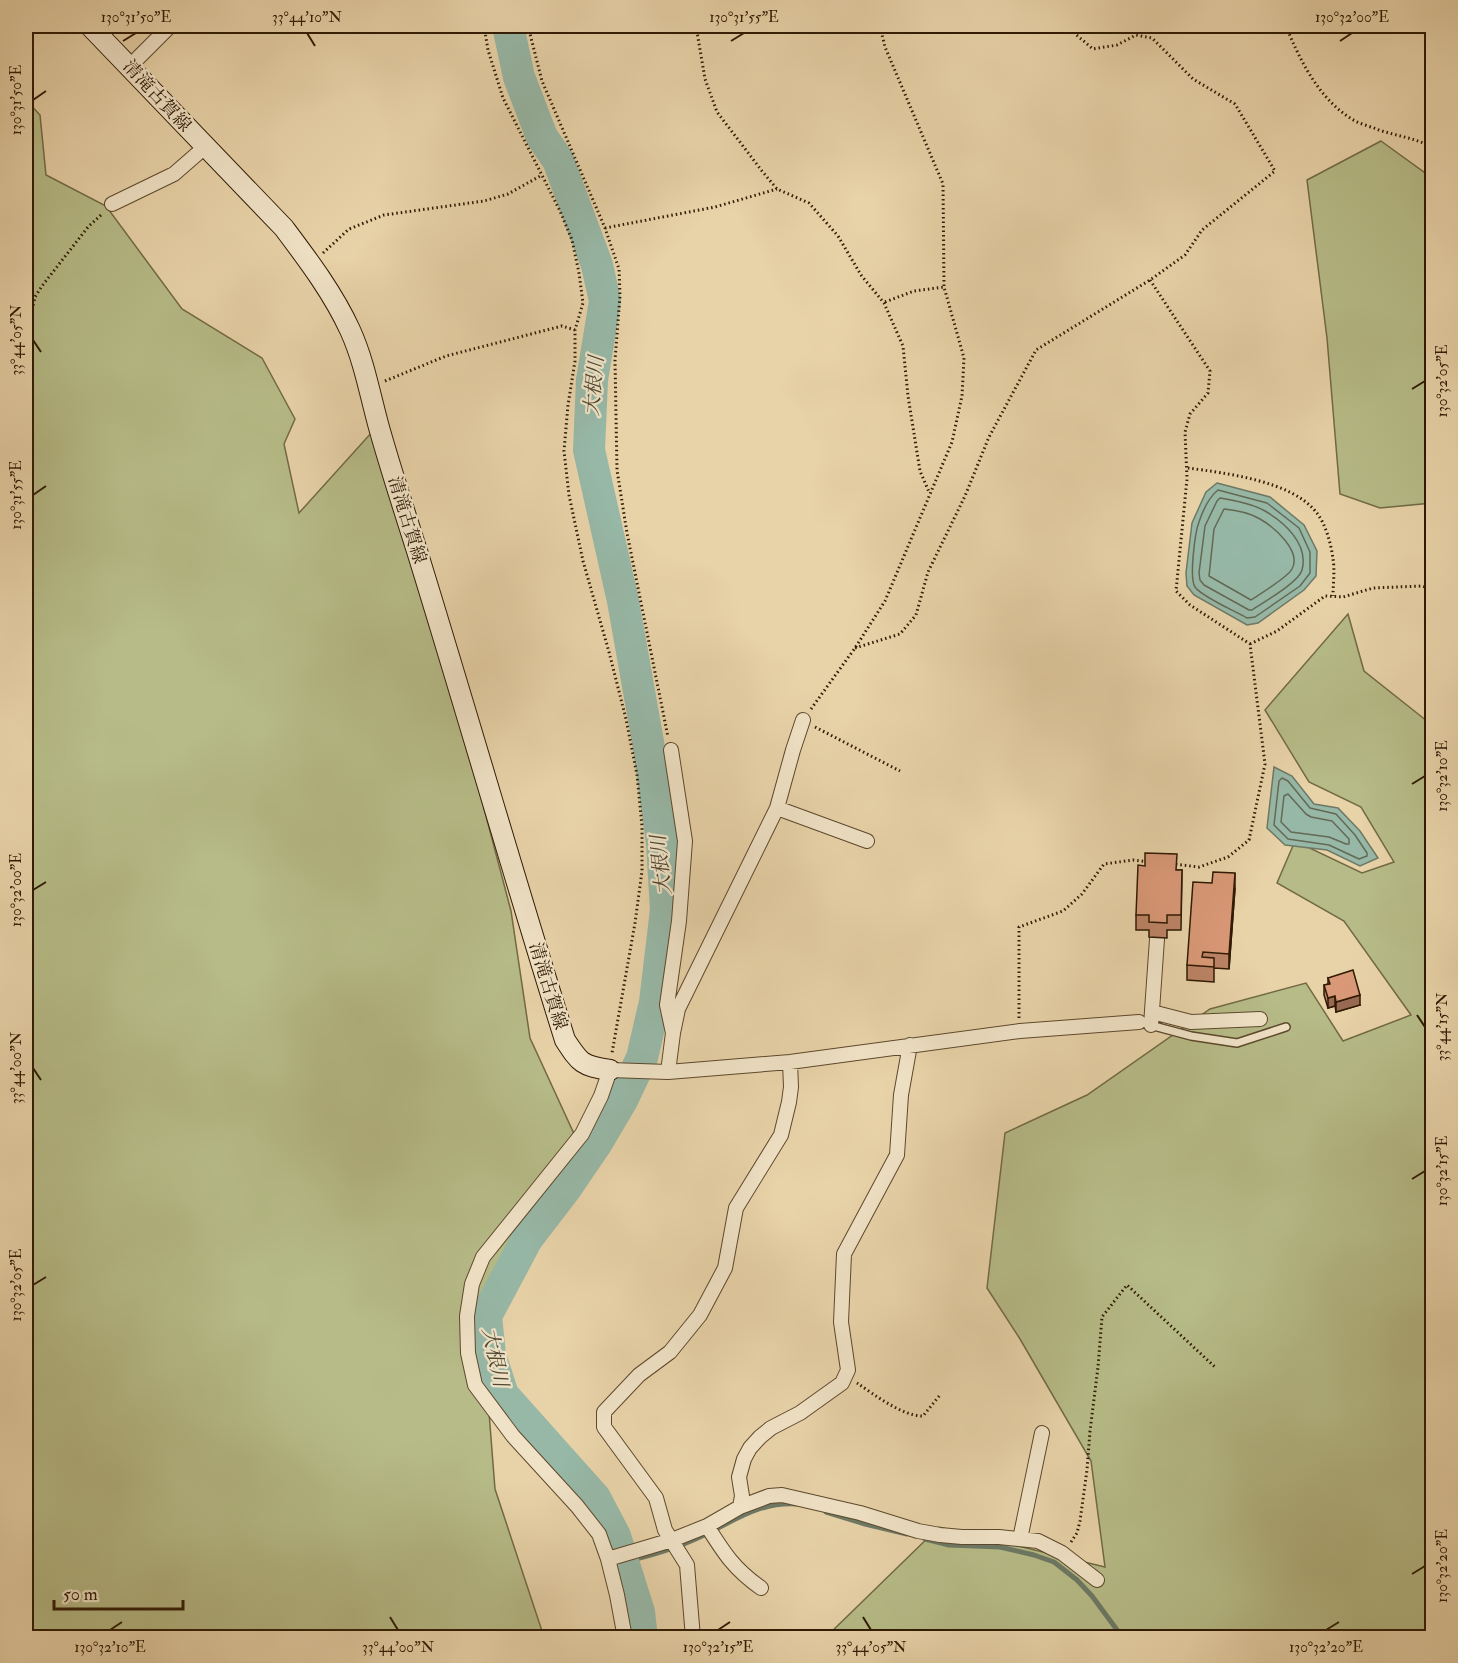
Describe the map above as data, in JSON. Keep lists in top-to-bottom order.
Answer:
{
  "streets": {
    "main road": ["清滝古賀線"]
  },
  "water": ["大根川"],
  "scale_bar": "50 m",
  "coordinates": [
    "130°31'50\"E",
    "33°44'10\"N",
    "130°31'55\"E",
    "130°32'00\"E",
    "33°44'05\"N",
    "130°32'05\"E",
    "130°32'10\"E",
    "33°44'15\"N",
    "33°44'00\"N",
    "130°32'15\"E",
    "130°32'20\"E"
  ]
}
